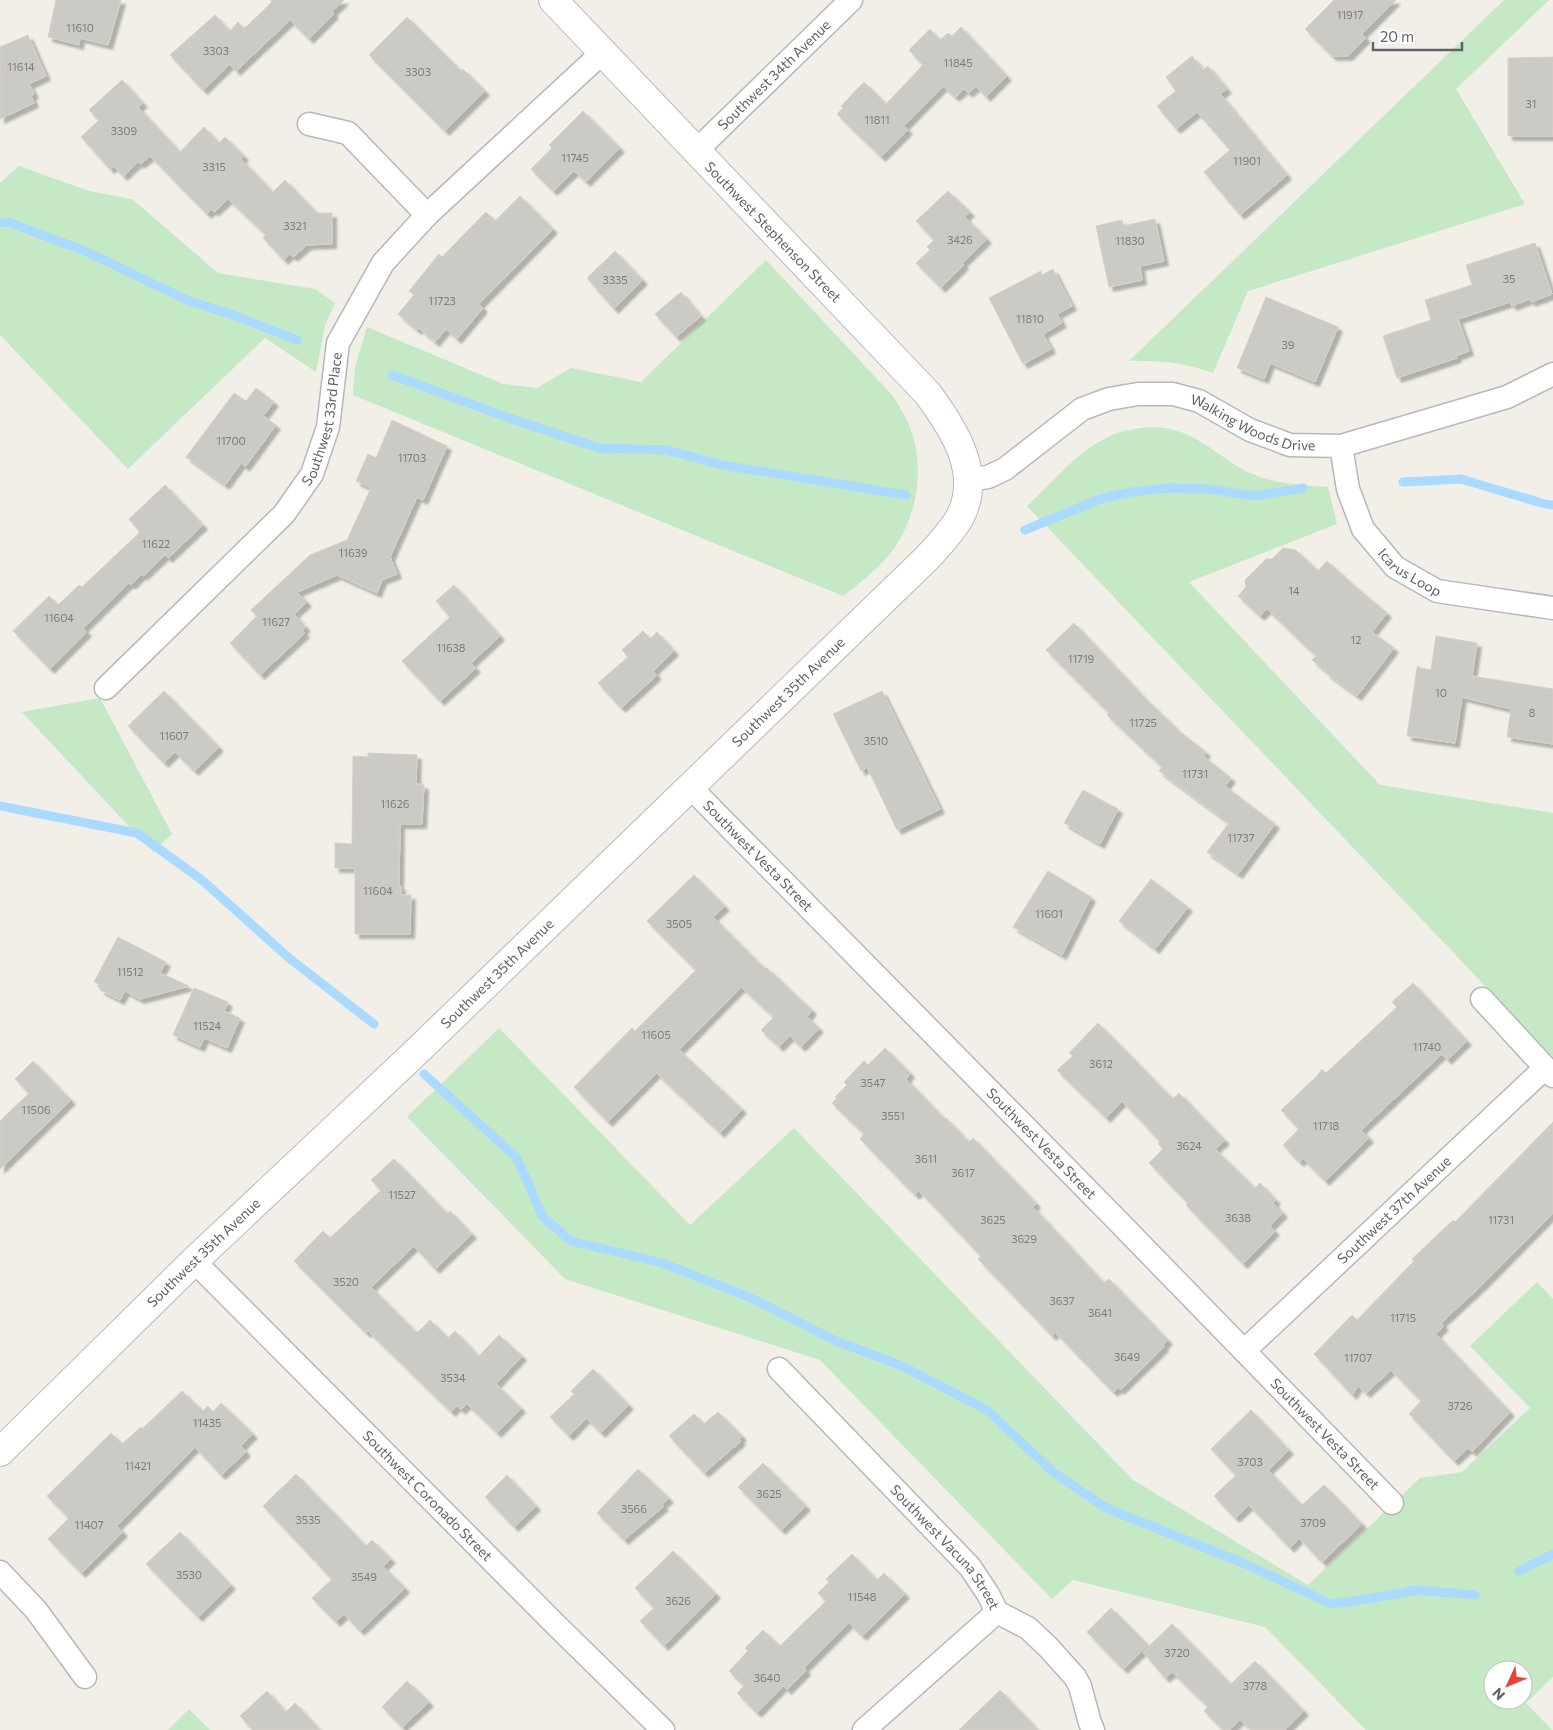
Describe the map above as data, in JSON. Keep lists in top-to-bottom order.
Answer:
{
  "streets": {
    "street": [
      "Southwest 34th Avenue",
      "Southwest Stephenson Street",
      "Southwest 33rd Place",
      "Walking Woods Drive",
      "Icarus Loop",
      "Southwest 35th Avenue",
      "Southwest Vesta Street",
      "Southwest 37th Avenue",
      "Southwest Coronado Street",
      "Southwest Vacuna Street"
    ]
  },
  "crossings": [
    ["Southwest 34th Avenue", "Southwest Stephenson Street"],
    ["Southwest Stephenson Street", "Southwest 33rd Place"],
    ["Southwest Stephenson Street", "Walking Woods Drive"],
    ["Southwest Stephenson Street", "Southwest 35th Avenue"],
    ["Walking Woods Drive", "Icarus Loop"],
    ["Walking Woods Drive", "Southwest 35th Avenue"],
    ["Southwest 35th Avenue", "Southwest Vesta Street"],
    ["Southwest 35th Avenue", "Southwest Coronado Street"],
    ["Southwest Vesta Street", "Southwest 37th Avenue"]
  ],
  "house_numbers": [
    "11917",
    "11610",
    "3303",
    "11845",
    "11614",
    "3303",
    "31",
    "11811",
    "3309",
    "11745",
    "11901",
    "3315",
    "3321",
    "3426",
    "11830",
    "35",
    "3335",
    "11723",
    "11810",
    "39",
    "11700",
    "11703",
    "11622",
    "11639",
    "14",
    "11604",
    "11627",
    "12",
    "11638",
    "11719",
    "10",
    "8",
    "11725",
    "11607",
    "3510",
    "11731",
    "11626",
    "11737",
    "11604",
    "11601",
    "3505",
    "11512",
    "11524",
    "11605",
    "11740",
    "3612",
    "3547",
    "11506",
    "3551",
    "11718",
    "3624",
    "3611",
    "3617",
    "11527",
    "3638",
    "3625",
    "11731",
    "3629",
    "3520",
    "3637",
    "3641",
    "11715",
    "3649",
    "11707",
    "3534",
    "3726",
    "11435",
    "3703",
    "11421",
    "3625",
    "3566",
    "3535",
    "3709",
    "11407",
    "3530",
    "3549",
    "11548",
    "3626",
    "3720",
    "3640",
    "3778"
  ],
  "scale_bar": "20 m",
  "north": "bottom left"
}
